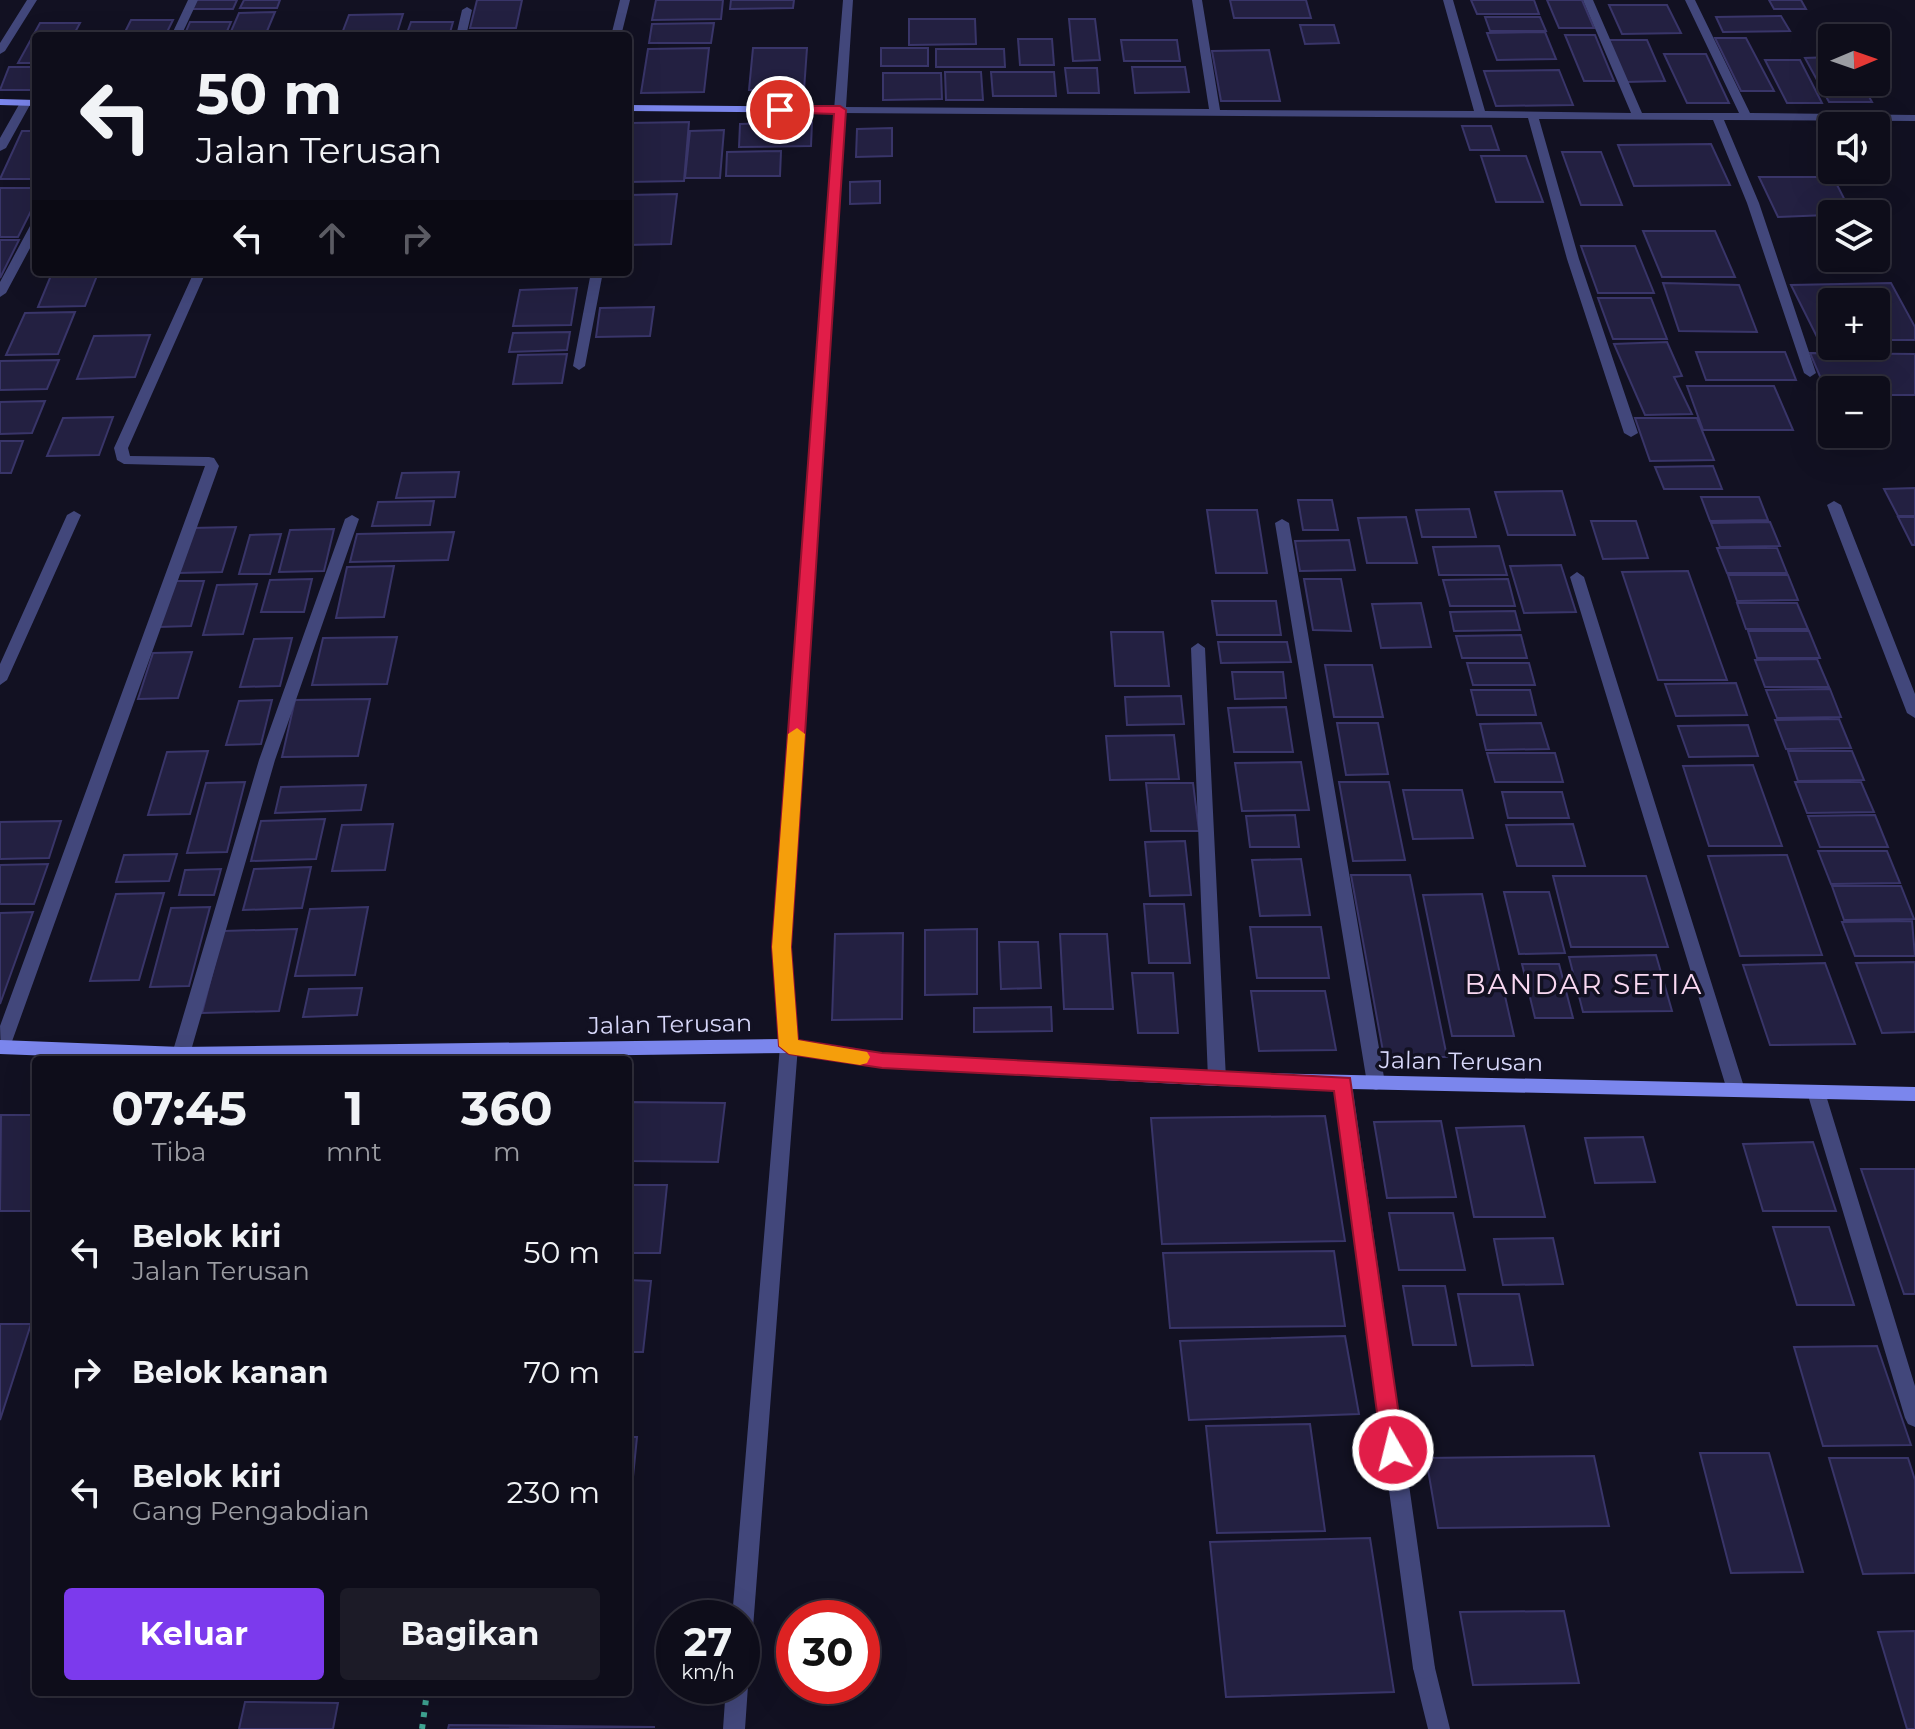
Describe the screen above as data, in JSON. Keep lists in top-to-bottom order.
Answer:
{
  "streets": {
    "street": ["Jalan Terusan"]
  },
  "districts": ["BANDAR SETIA"],
  "north": "right",
  "page": {
    "map_buttons": ["+", "−"],
    "turn": ["50 m", "Jalan Terusan"],
    "eta": [
      "07:45",
      "Tiba",
      "1",
      "mnt",
      "360",
      "m"
    ],
    "list": [
      {
        "name": "Belok kiri",
        "note": "Jalan Terusan",
        "value": "50 m"
      },
      {
        "name": "Belok kanan",
        "value": "70 m"
      },
      {
        "name": "Belok kiri",
        "note": "Gang Pengabdian",
        "value": "230 m"
      }
    ],
    "buttons": ["Keluar", "Bagikan"],
    "speed": "27 km/h",
    "limit": "30"
  }
}
